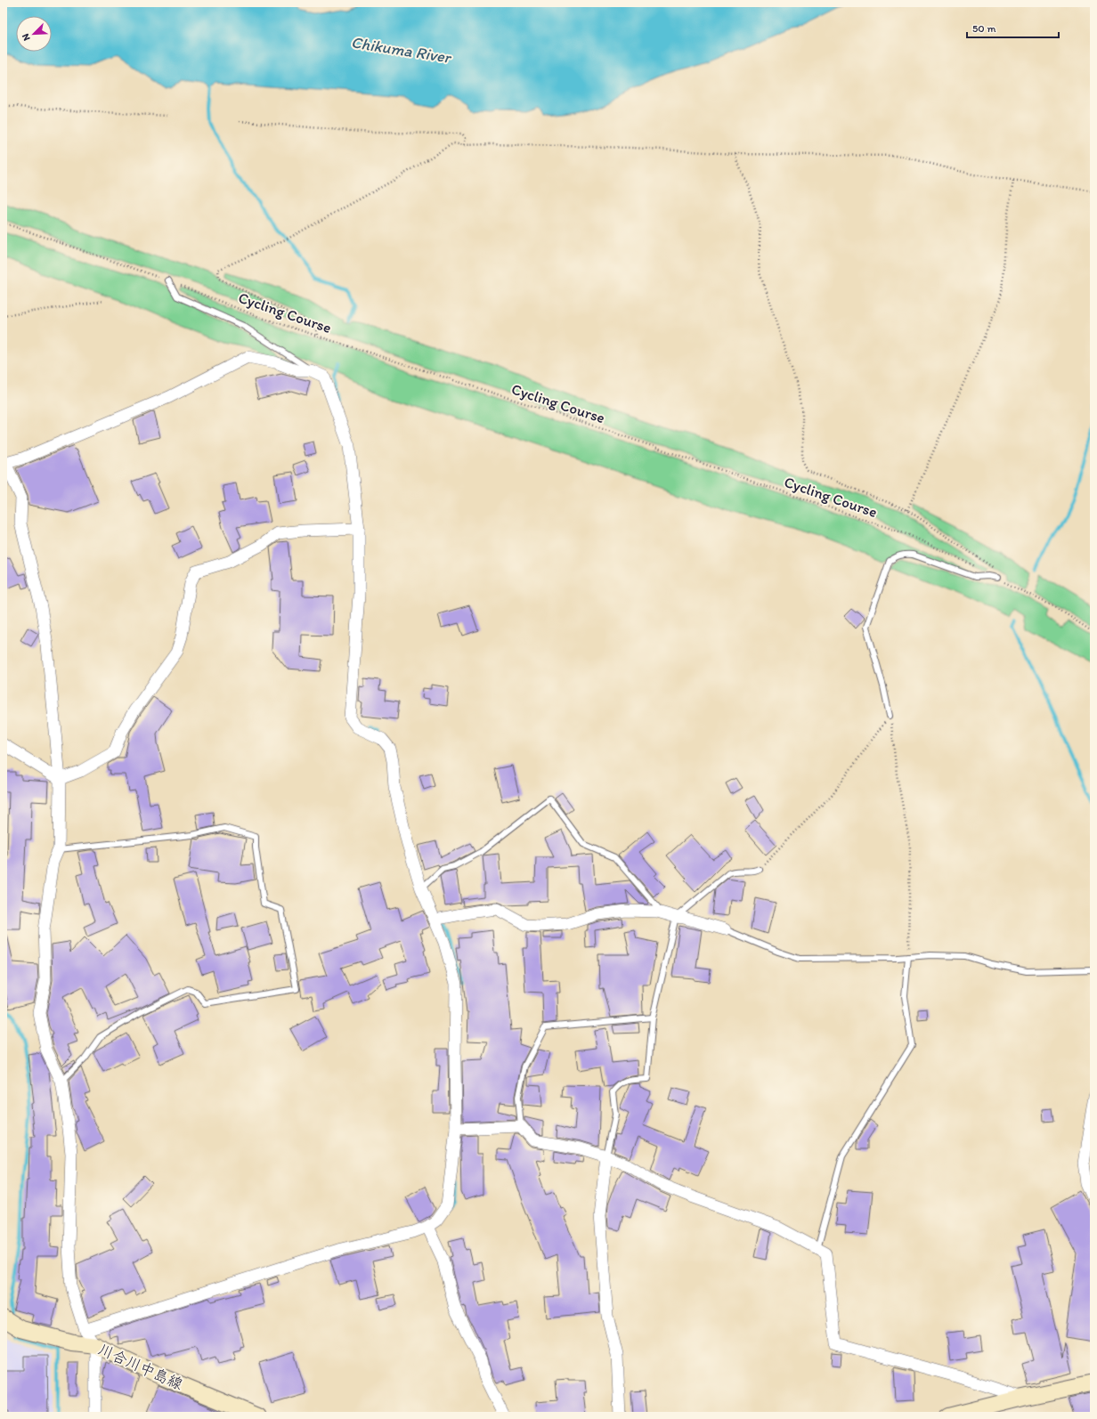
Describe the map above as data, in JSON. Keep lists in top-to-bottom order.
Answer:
{
  "streets": {
    "main road": ["川合川中島線"],
    "path": ["Cycling Course"]
  },
  "water": ["Chikuma River"],
  "scale_bar": "50 m",
  "north": "bottom left"
}
